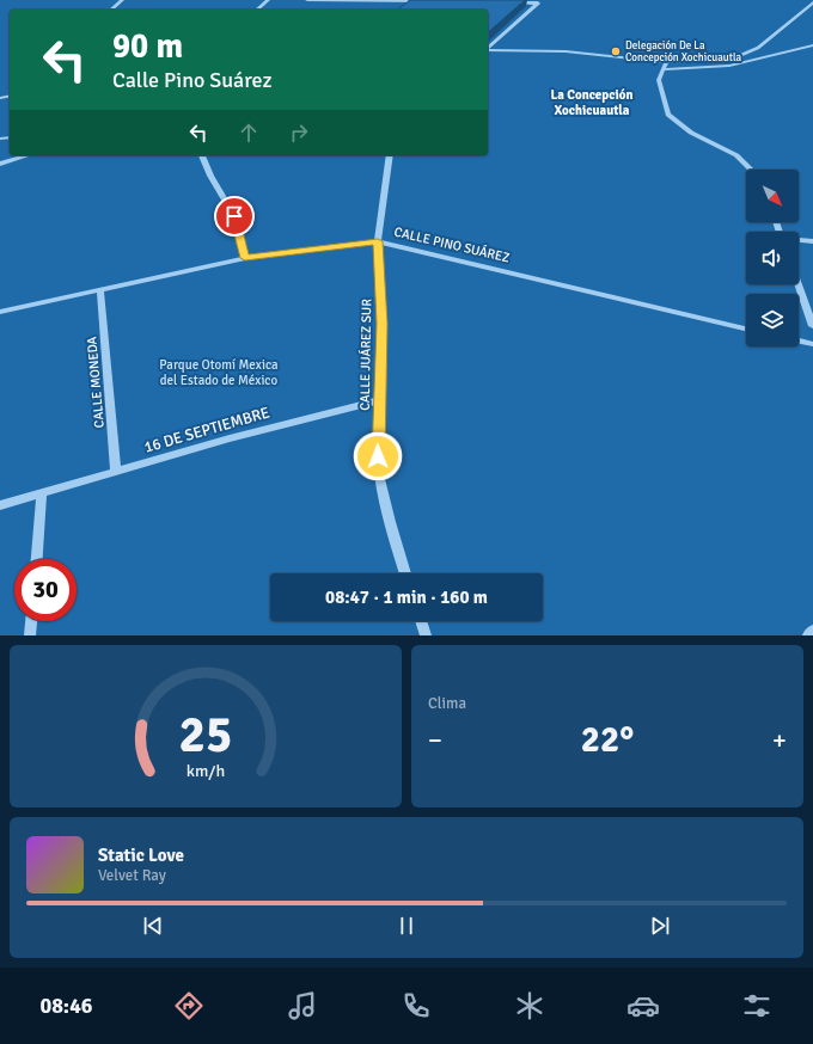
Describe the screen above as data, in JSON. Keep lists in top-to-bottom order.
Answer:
{
  "streets": {
    "street": [
      "CALLE PINO SUÁREZ",
      "CALLE JUÁREZ SUR",
      "CALLE MONEDA",
      "16 DE SEPTIEMBRE"
    ]
  },
  "crossings": [
    ["CALLE PINO SUÁREZ", "CALLE JUÁREZ SUR"],
    ["CALLE PINO SUÁREZ", "CALLE MONEDA"],
    ["CALLE JUÁREZ SUR", "16 DE SEPTIEMBRE"],
    ["CALLE MONEDA", "16 DE SEPTIEMBRE"]
  ],
  "districts": ["La Concepción Xochicuautla"],
  "parks": ["Parque Otomí Mexica del Estado de México"],
  "places": ["Delegación De La Concepción Xochicuautla"],
  "north": "bottom right",
  "page": {
    "turn": ["90 m", "Calle Pino Suárez"],
    "limit": "30",
    "trip": "08:47 · 1 min · 160 m",
    "tile": "Clima",
    "heat": ["−", "22°", "+"],
    "song": ["Static Love", "Velvet Ray"],
    "tabs": "08:46",
    "gauge": ["25", "km/h"]
  }
}
